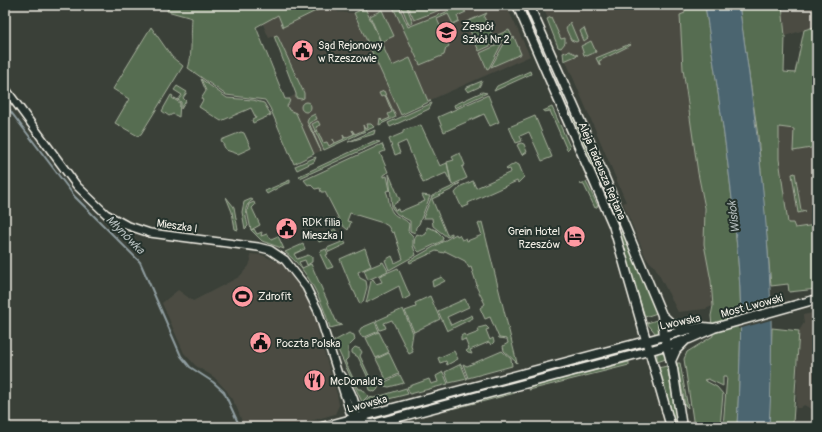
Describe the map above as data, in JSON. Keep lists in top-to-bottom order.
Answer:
{
  "streets": {
    "main road": ["Aleja Tadeusza Rejtana", "Most Lwowski", "Lwowska"],
    "street": ["Mieszka I"]
  },
  "crossings": [
    ["Aleja Tadeusza Rejtana", "Lwowska"],
    ["Mieszka I", "Lwowska"],
    ["Most Lwowski", "Lwowska"]
  ],
  "water": ["Wisłok", "Młynówka"],
  "places": {
    "school or university": ["Zespół Szkół Nr 2"],
    "public building": ["Sąd Rejonowy w Rzeszowie", "RDK filia Mieszka I", "Poczta Polska"],
    "hotel": ["Grein Hotel Rzeszów"],
    "sports": ["Zdrofit"],
    "restaurant": ["McDonald's"]
  }
}
